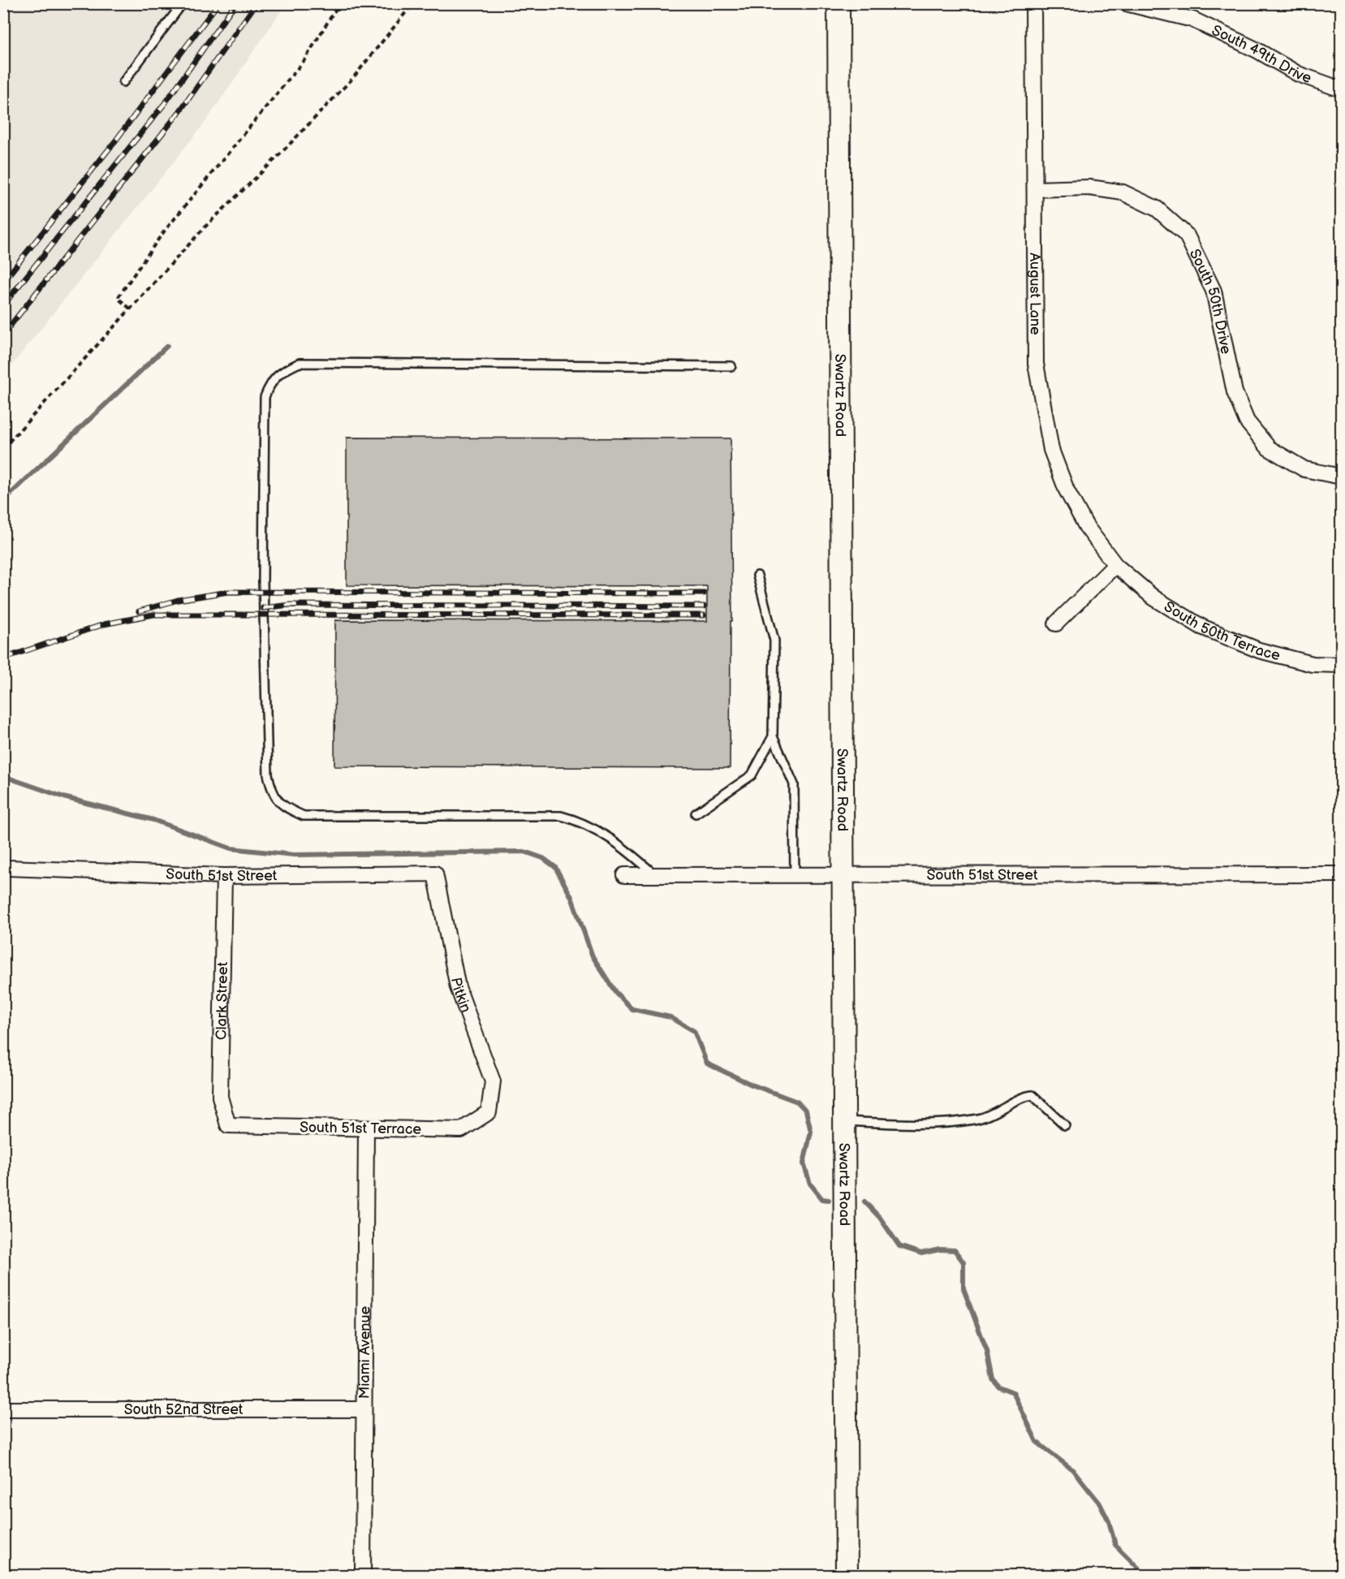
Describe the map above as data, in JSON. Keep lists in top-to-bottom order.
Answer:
{
  "streets": {
    "street": [
      "South 49th Drive",
      "August Lane",
      "South 50th Drive",
      "Swartz Road",
      "South 50th Terrace",
      "South 51st Street",
      "Pitkin",
      "Clark Street",
      "South 51st Terrace",
      "Miami Avenue",
      "South 52nd Street"
    ]
  },
  "crossings": [
    ["August Lane", "South 50th Drive"],
    ["August Lane", "South 50th Terrace"],
    ["Swartz Road", "South 51st Street"],
    ["South 51st Street", "Pitkin"],
    ["South 51st Street", "Clark Street"],
    ["Pitkin", "South 51st Terrace"],
    ["Clark Street", "South 51st Terrace"],
    ["South 51st Terrace", "Miami Avenue"],
    ["Miami Avenue", "South 52nd Street"]
  ]
}
